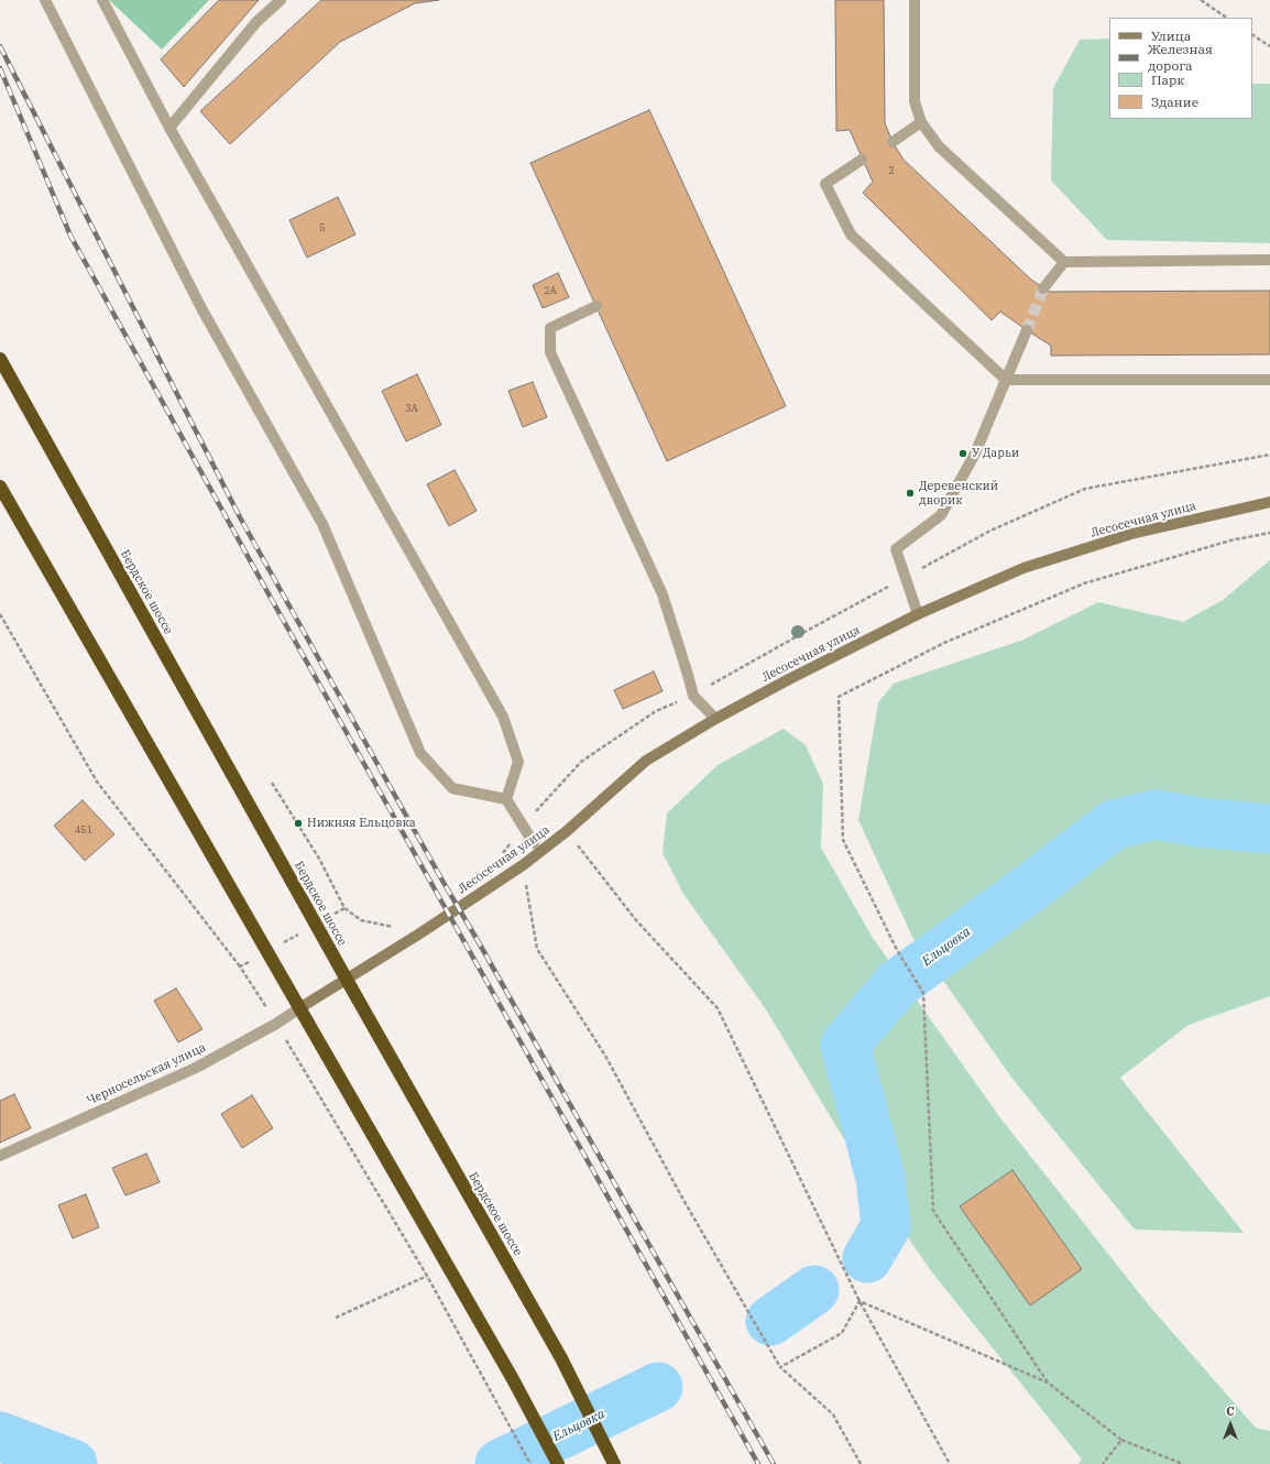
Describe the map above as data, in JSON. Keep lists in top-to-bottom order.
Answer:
{
  "streets": {
    "highway": ["Бердское шоссе"],
    "street": ["Лесосечная улица", "Черносельская улица"]
  },
  "crossings": [
    ["Лесосечная улица", "Бердское шоссе"]
  ],
  "water": ["Ельцовка"],
  "places": ["У Дарьи", "Деревенский дворик", "Нижняя Ельцовка"],
  "house_numbers": [
    "2",
    "5",
    "2А",
    "3А",
    "451"
  ],
  "legend": [
    "Улица",
    "Железная дорога",
    "Парк",
    "Здание"
  ],
  "north": "top"
}
